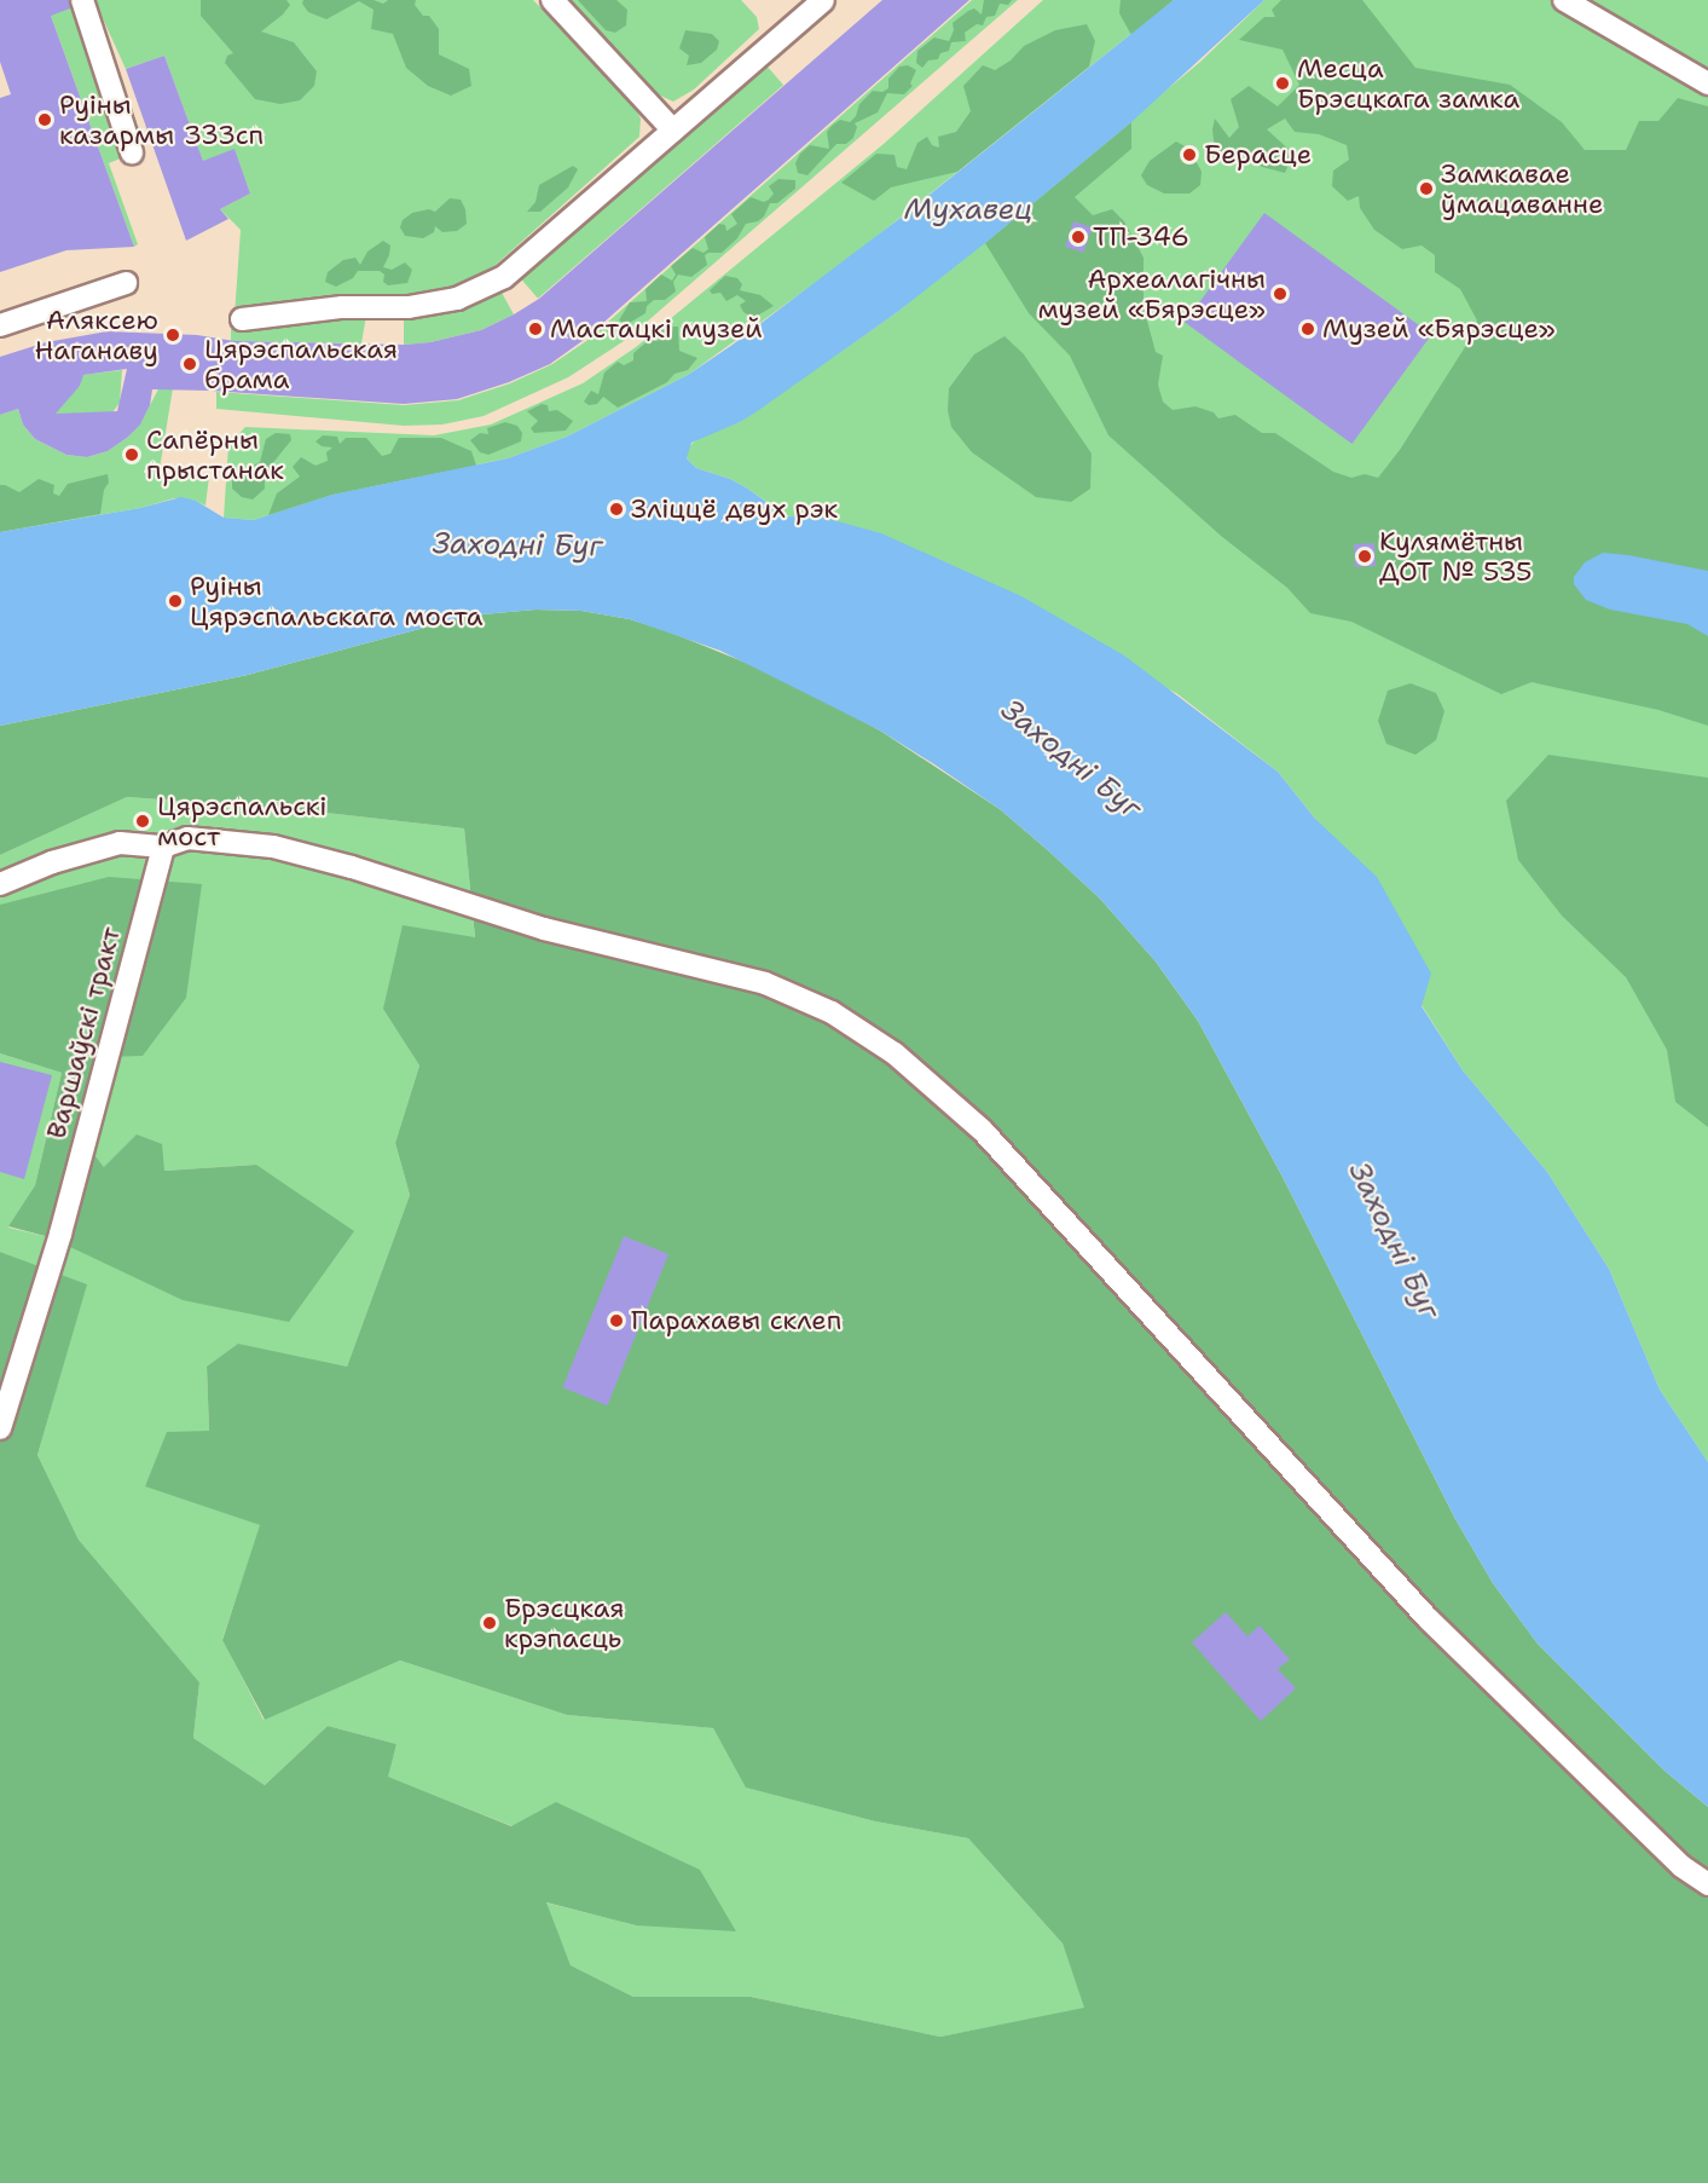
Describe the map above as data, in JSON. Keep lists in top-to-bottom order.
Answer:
{
  "streets": {
    "street": ["Варшаўскі тракт"]
  },
  "water": ["Мухавец", "Заходні Буг"],
  "places": [
    "Месца Брэсцкага замка",
    "Руіны казармы 333сп",
    "Берасце",
    "Замкавае ўмацаванне",
    "ТП-346",
    "Археалагічны музей «Бярэсце»",
    "Мастацкі музей",
    "Музей «Бярэсце»",
    "Аляксею Наганаву",
    "Цярэспальская брама",
    "Сапёрны прыстанак",
    "Зліццё двух рэк",
    "Кулямётны ДОТ № 535",
    "Руіны Цярэспальскага моста",
    "Цярэспальскі мост",
    "Парахавы склеп",
    "Брэсцкая крэпасць"
  ]
}
